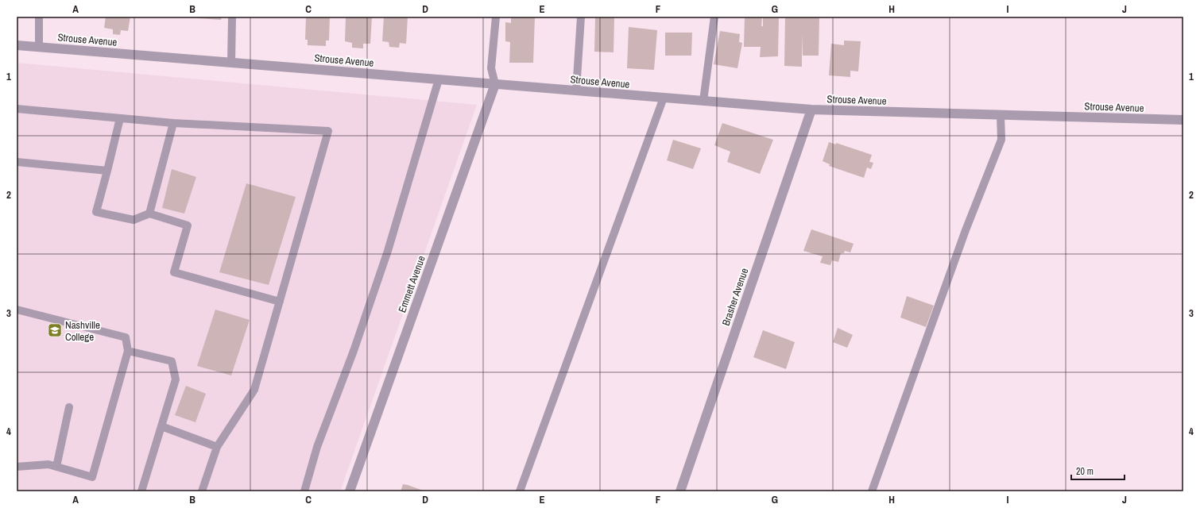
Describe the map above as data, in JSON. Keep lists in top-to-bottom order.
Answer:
{
  "streets": {
    "street": ["Strouse Avenue", "Emmett Avenue", "Brasher Avenue"]
  },
  "crossings": [
    ["Strouse Avenue", "Emmett Avenue"],
    ["Strouse Avenue", "Brasher Avenue"]
  ],
  "places": {
    "school or university": ["Nashville College"]
  },
  "scale_bar": "20 m",
  "grid": {
    "columns": [
      "A",
      "B",
      "C",
      "D",
      "E",
      "F",
      "G",
      "H",
      "I",
      "J"
    ],
    "rows": [
      "1",
      "2",
      "3",
      "4"
    ]
  }
}
